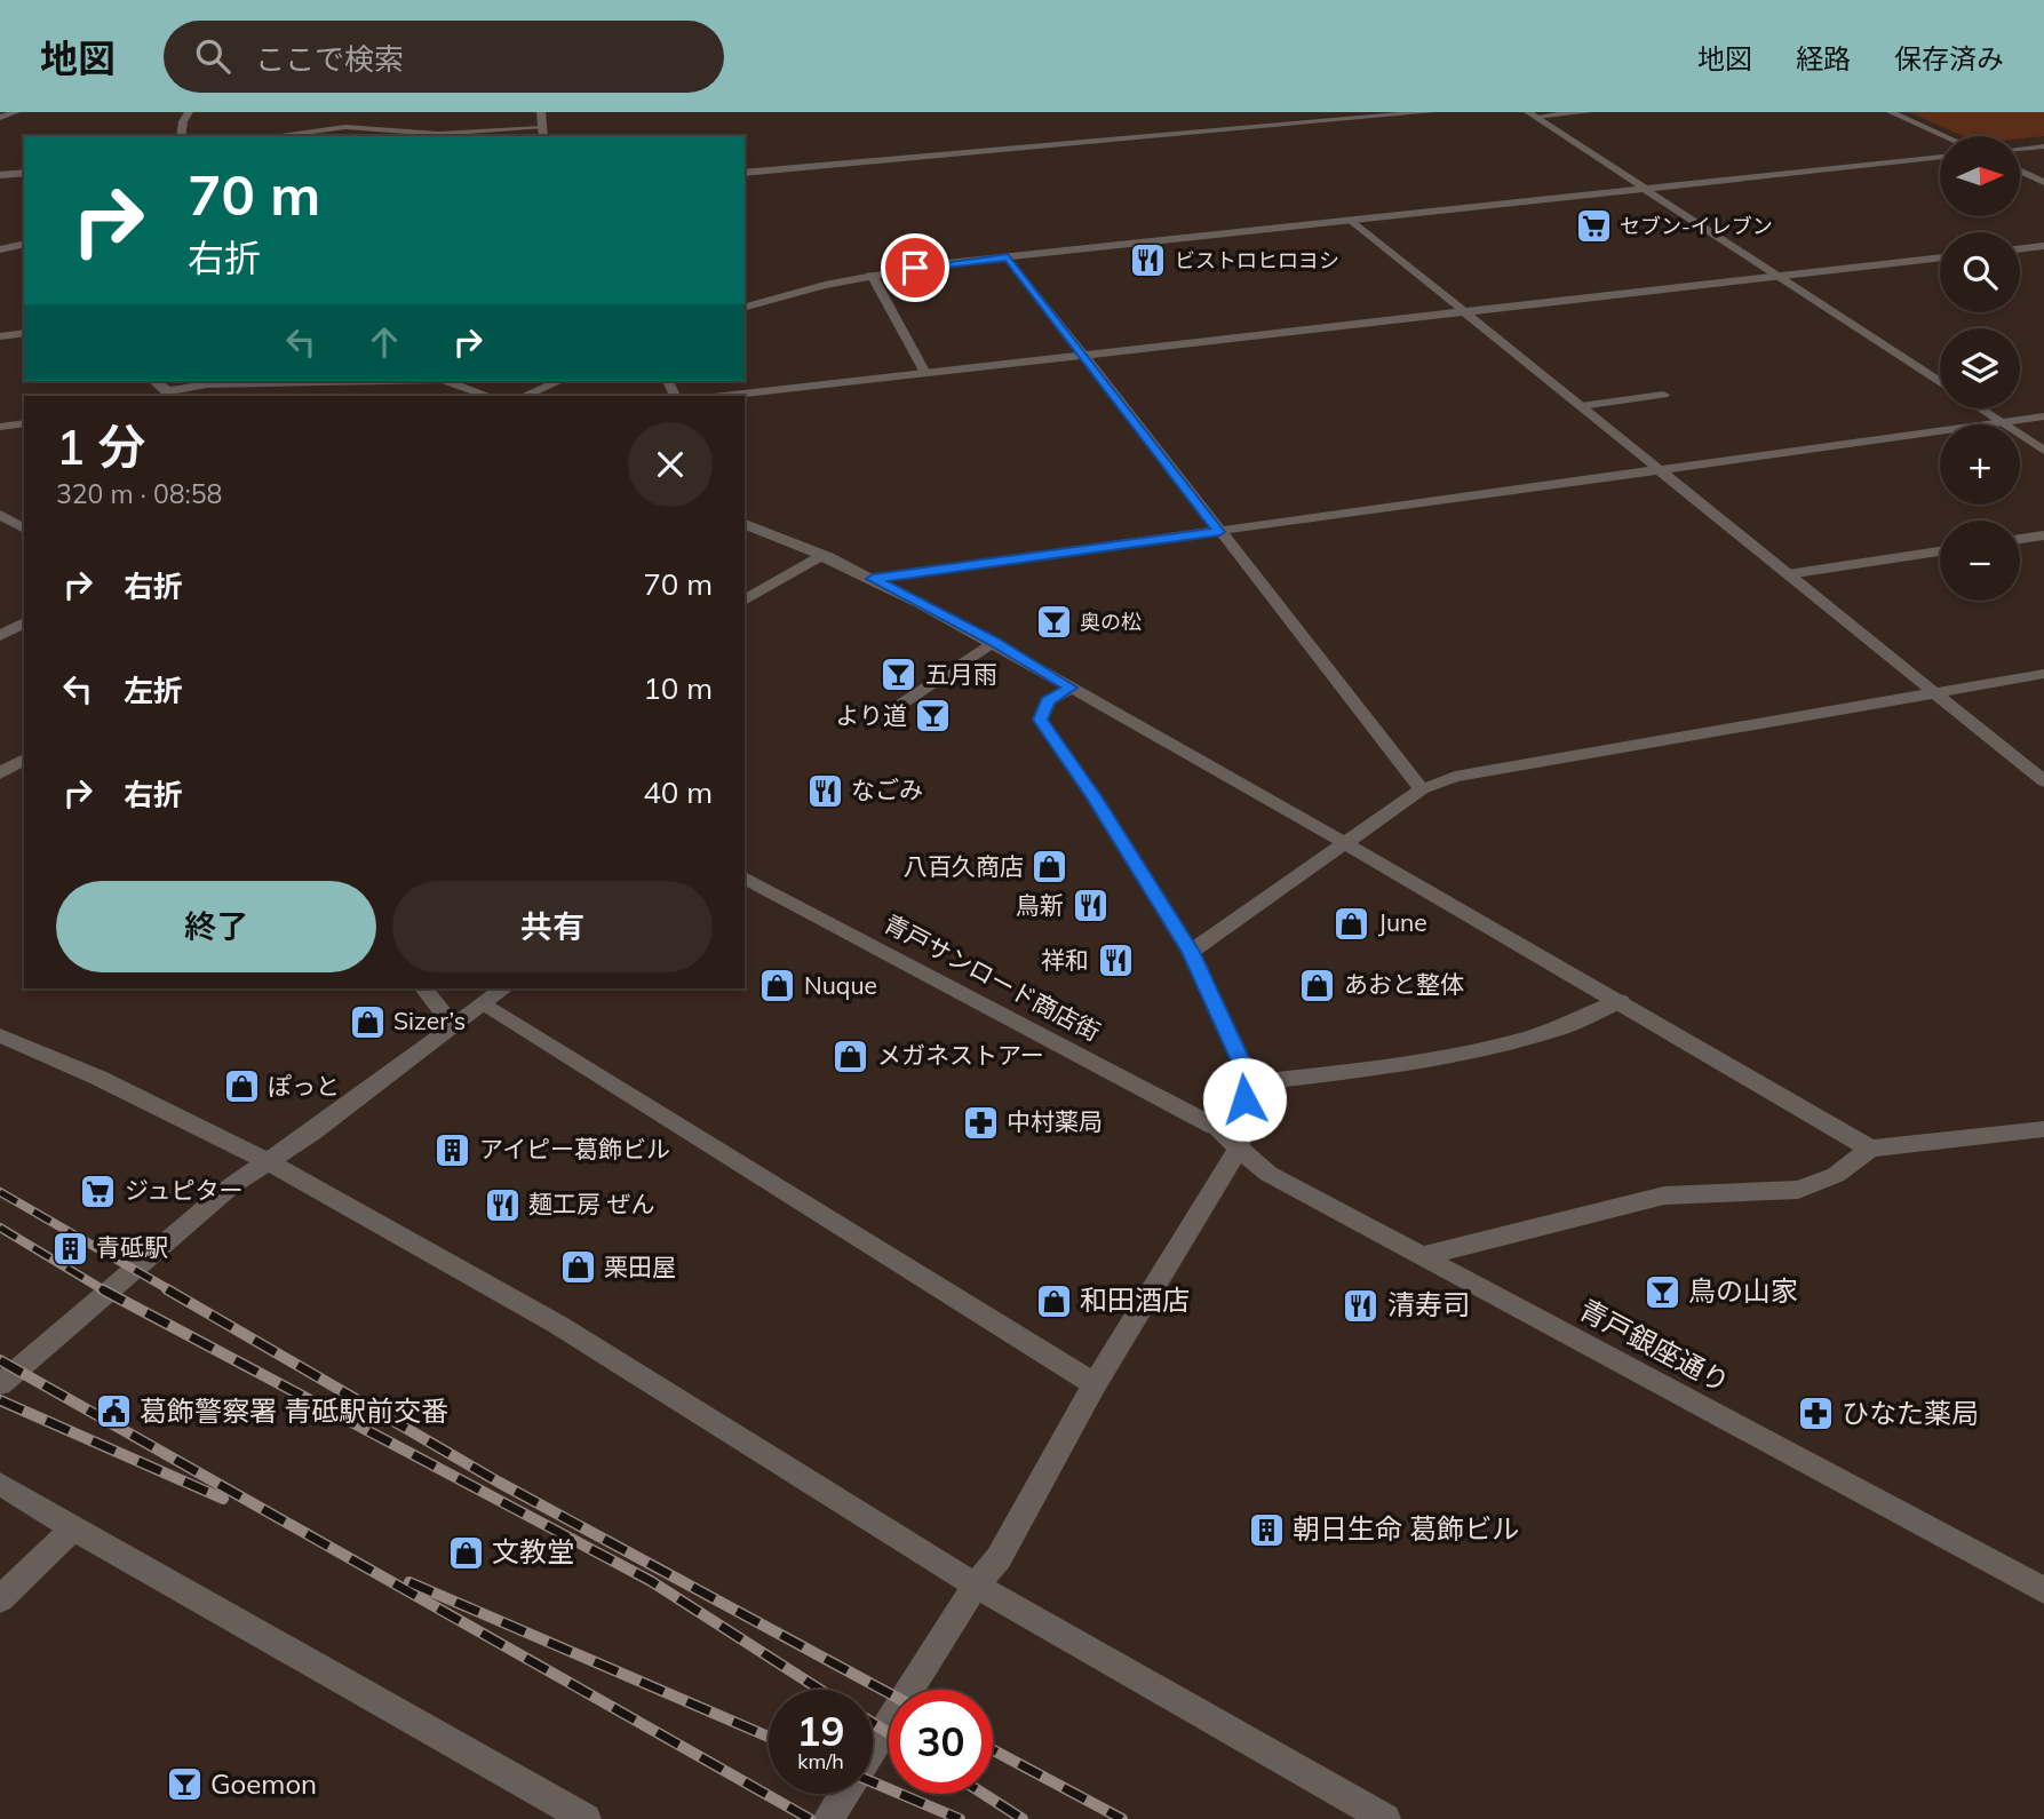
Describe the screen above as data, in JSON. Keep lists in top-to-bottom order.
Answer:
{
  "streets": {
    "street": ["青戸サンロード商店街", "青戸銀座通り"]
  },
  "crossings": [
    ["青戸サンロード商店街", "青戸銀座通り"]
  ],
  "places": {
    "supermarket": ["セブン-イレブン", "ジュピター"],
    "restaurant": [
      "ビストロヒロヨシ",
      "なごみ",
      "鳥新",
      "祥和",
      "麺工房 ぜん",
      "清寿司"
    ],
    "bar": [
      "奥の松",
      "五月雨",
      "より道",
      "鳥の山家",
      "Goemon"
    ],
    "shop": [
      "八百久商店",
      "June",
      "あおと整体",
      "Nuque",
      "Sizer’s",
      "メガネストアー",
      "ぽっと",
      "栗田屋",
      "和田酒店",
      "文教堂"
    ],
    "pharmacy": ["中村薬局", "ひなた薬局"],
    "building": ["アイピー葛飾ビル", "青砥駅", "朝日生命 葛飾ビル"],
    "public building": ["葛飾警察署 青砥駅前交番"]
  },
  "north": "right",
  "page": {
    "header": "地図",
    "search": "ここで検索",
    "nav": ["地図", "経路", "保存済み"],
    "map_buttons": ["+", "−"],
    "turn": ["70 m", "右折"],
    "heading": ["1 分", "320 m · 08:58"],
    "list": [
      {
        "name": "右折",
        "value": "70 m"
      },
      {
        "name": "左折",
        "value": "10 m"
      },
      {
        "name": "右折",
        "value": "40 m"
      }
    ],
    "buttons": ["終了", "共有"],
    "speed": "19 km/h",
    "limit": "30"
  }
}
